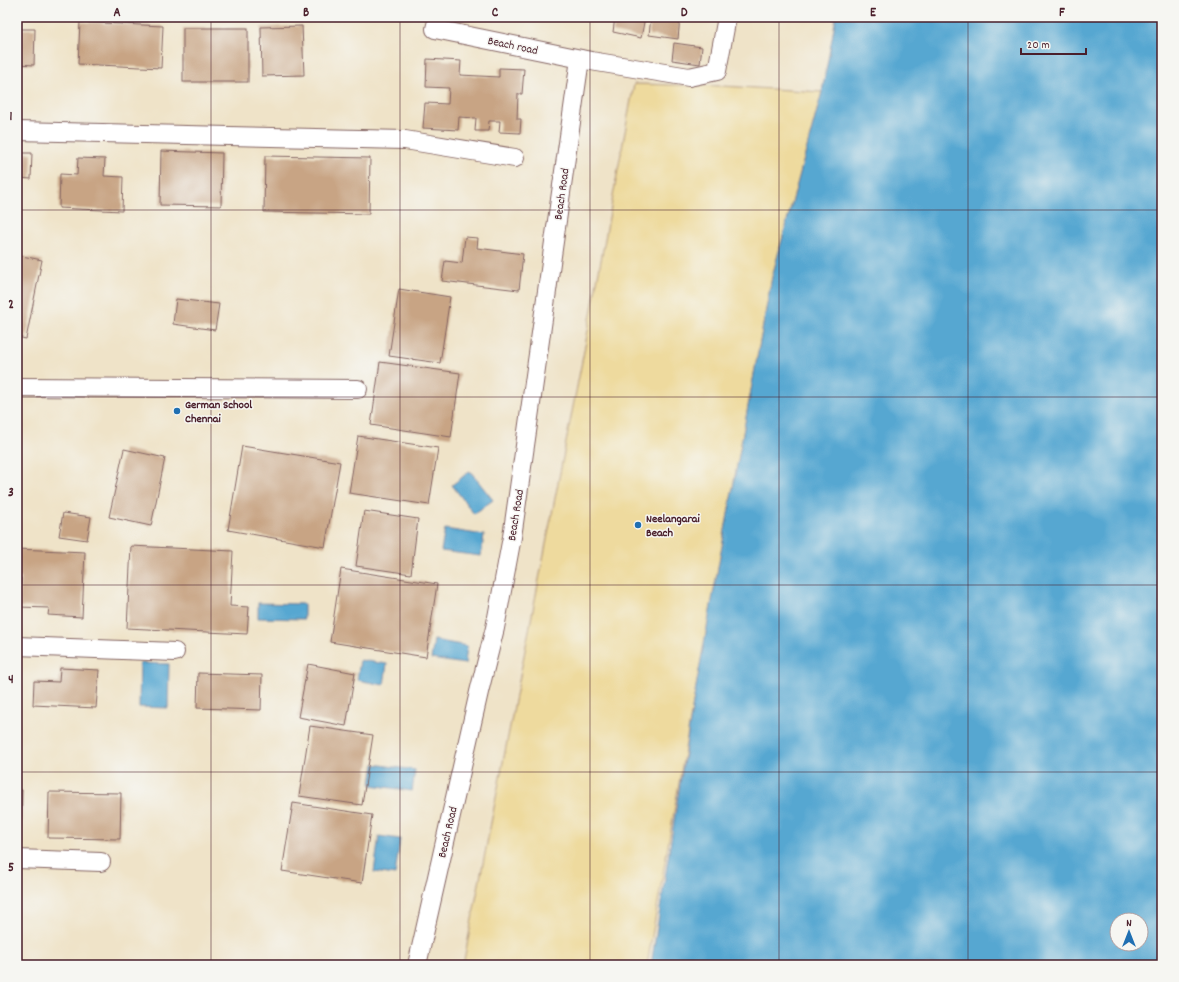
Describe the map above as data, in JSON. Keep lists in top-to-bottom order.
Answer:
{
  "streets": {
    "street": ["Beach road", "Beach Road"]
  },
  "crossings": [
    ["Beach road", "Beach Road"]
  ],
  "places": ["German School Chennai", "Neelangarai Beach"],
  "scale_bar": "20 m",
  "north": "top",
  "grid": {
    "columns": [
      "A",
      "B",
      "C",
      "D",
      "E",
      "F"
    ],
    "rows": [
      "1",
      "2",
      "3",
      "4",
      "5"
    ]
  }
}
